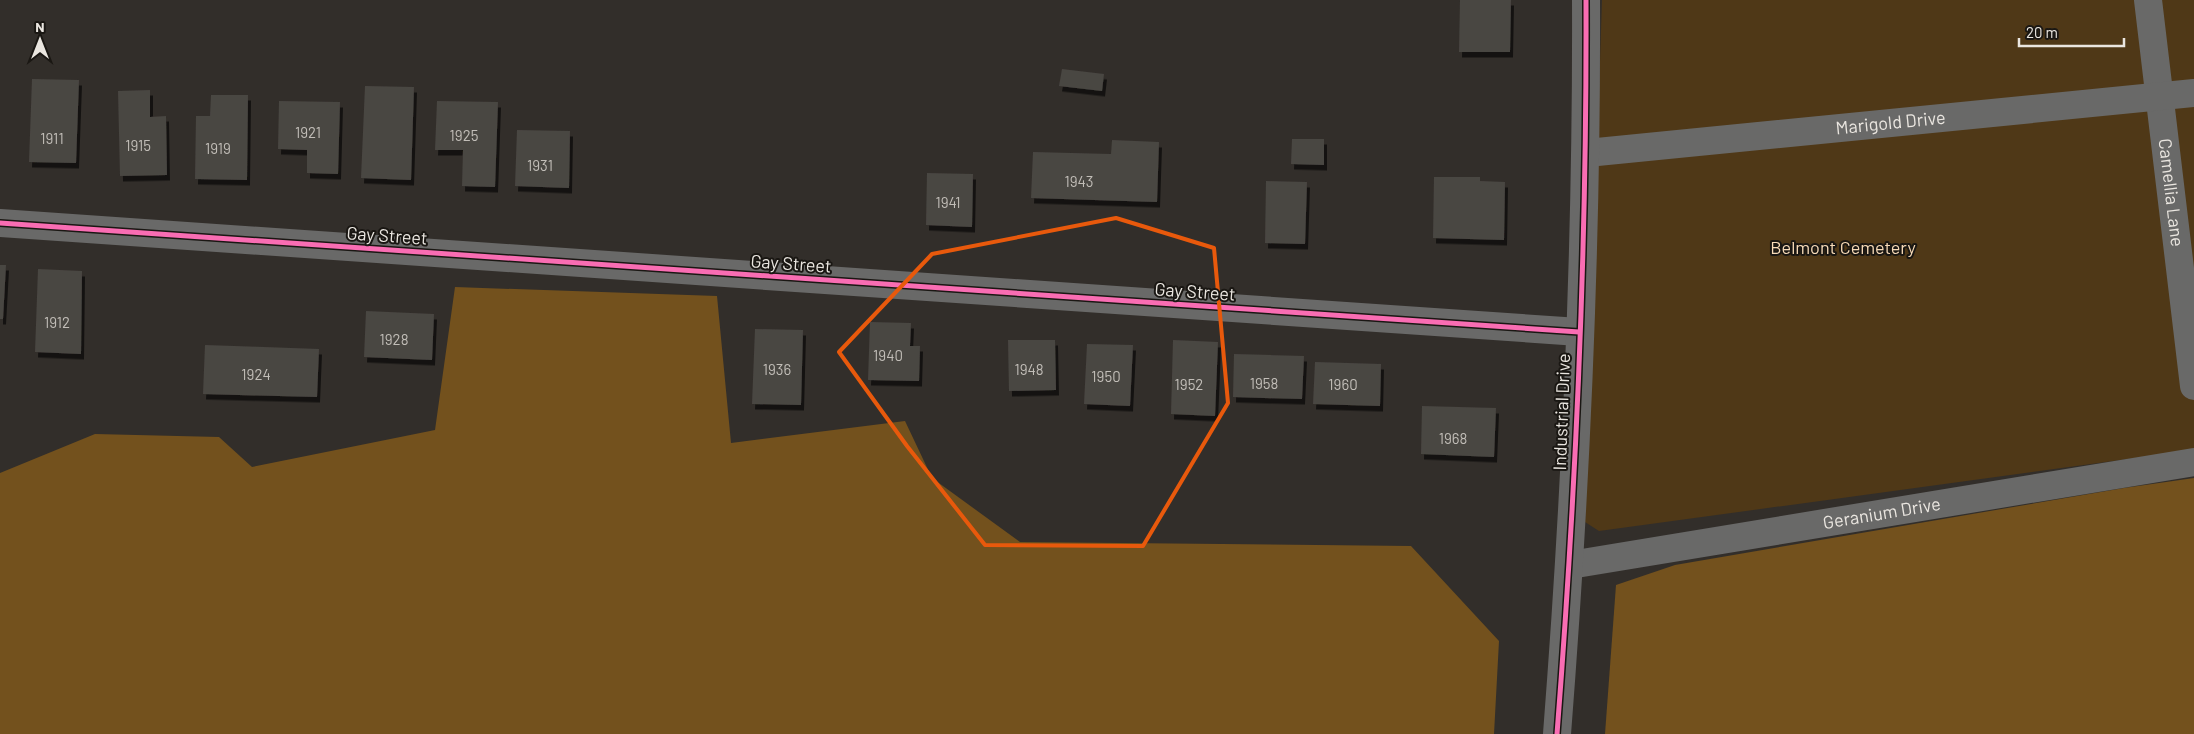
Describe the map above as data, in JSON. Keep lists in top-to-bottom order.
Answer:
{
  "streets": {
    "street": [
      "Marigold Drive",
      "Camellia Lane",
      "Gay Street",
      "Industrial Drive",
      "Geranium Drive"
    ]
  },
  "crossings": [
    ["Marigold Drive", "Camellia Lane"],
    ["Marigold Drive", "Industrial Drive"],
    ["Gay Street", "Industrial Drive"],
    ["Industrial Drive", "Geranium Drive"]
  ],
  "parks": ["Belmont Cemetery"],
  "house_numbers": [
    "1921",
    "1925",
    "1911",
    "1915",
    "1919",
    "1931",
    "1943",
    "1941",
    "1912",
    "1928",
    "1940",
    "1936",
    "1948",
    "1924",
    "1950",
    "1958",
    "1952",
    "1960",
    "1968"
  ],
  "scale_bar": "20 m",
  "north": "top"
}
